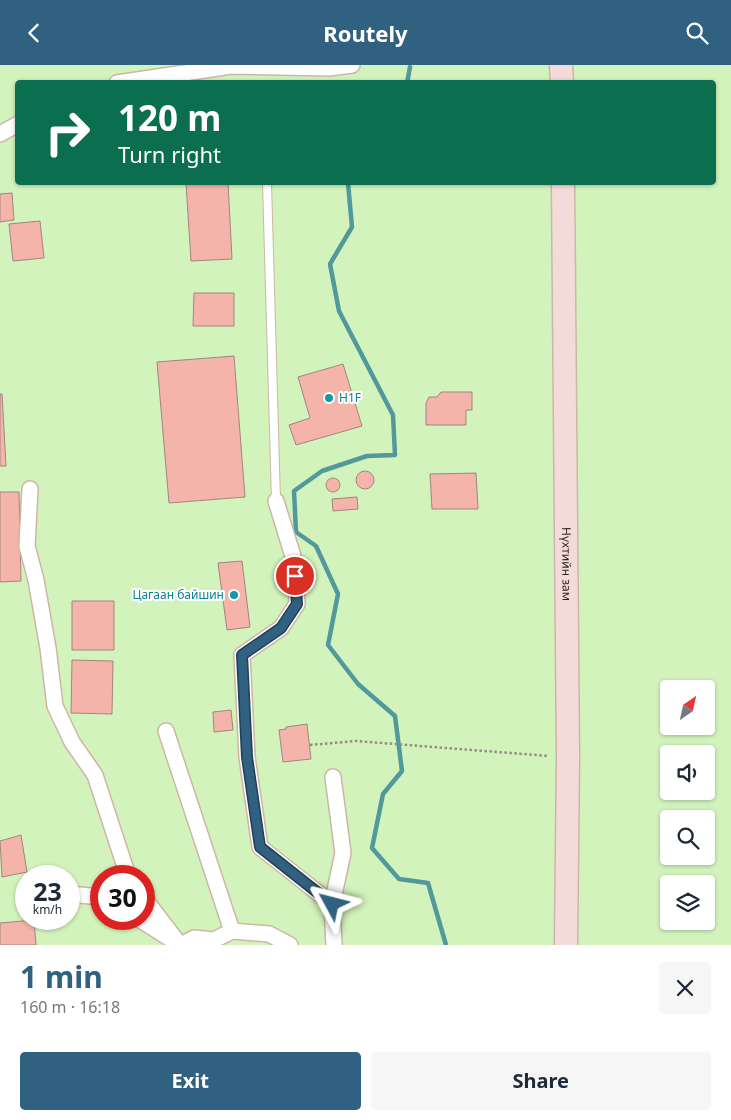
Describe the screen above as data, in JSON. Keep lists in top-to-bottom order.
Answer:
{
  "streets": {
    "street": ["Нүхтийн зам"]
  },
  "places": ["H1F", "Цагаан байшин"],
  "north": "top right",
  "page": {
    "header": "Routely",
    "turn": ["120 m", "Turn right"],
    "speed": "23 km/h",
    "limit": "30",
    "heading": ["1 min", "160 m · 16:18"],
    "buttons": ["Exit", "Share"]
  }
}
